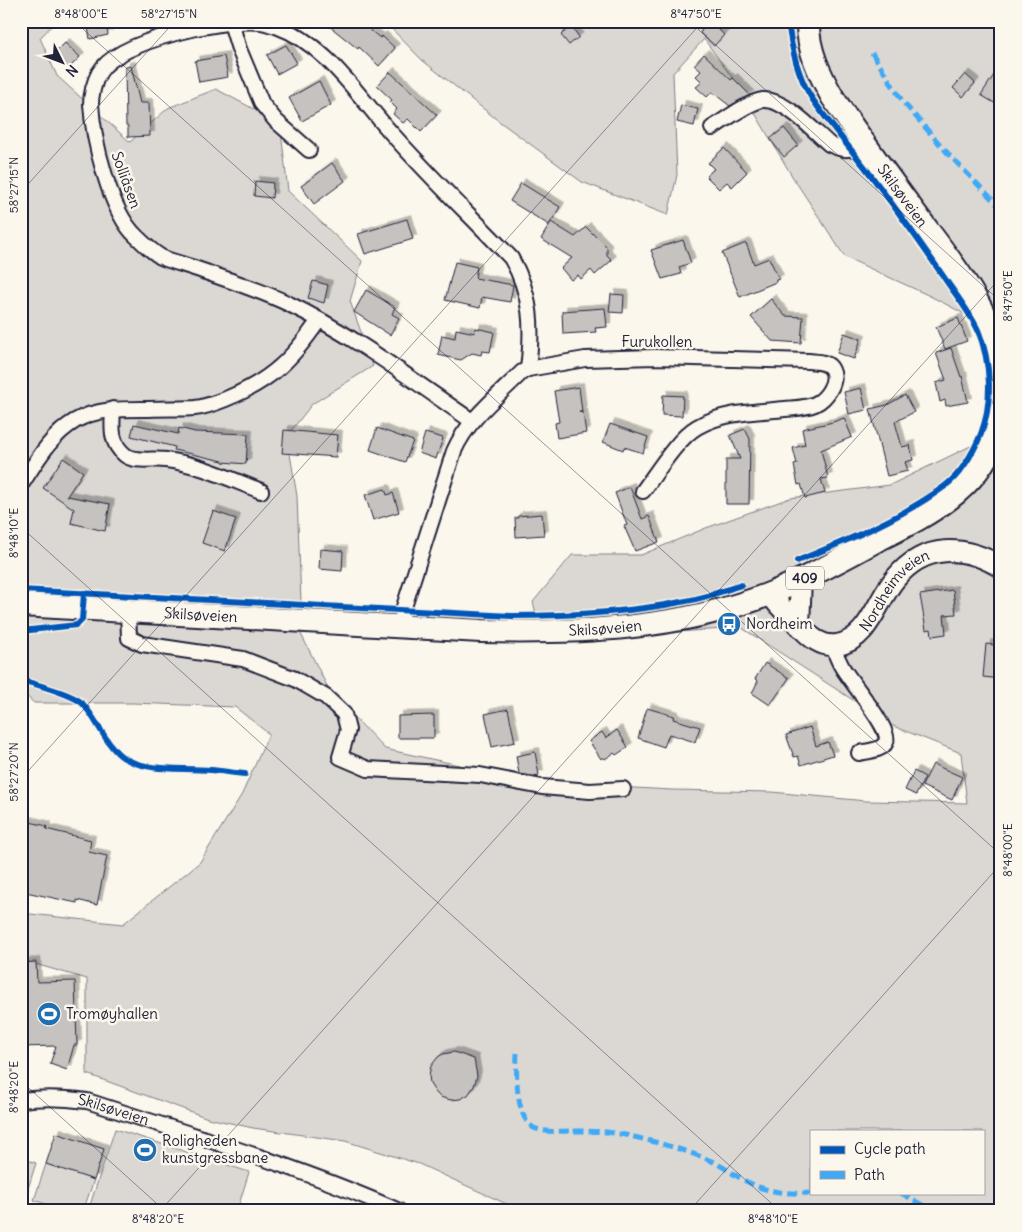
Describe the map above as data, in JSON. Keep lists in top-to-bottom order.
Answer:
{
  "streets": {
    "main road": ["Skilsøveien", "409", "Nordheimveien"],
    "street": ["Solliåsen", "Furukollen"]
  },
  "crossings": [
    ["Solliåsen", "Furukollen"],
    ["Skilsøveien", "Furukollen"]
  ],
  "places": {
    "bus stop": ["Nordheim"],
    "sports": ["Tromøyhallen", "Roligheden kunstgressbane"]
  },
  "legend": ["Cycle path", "Path"],
  "north": "bottom right",
  "coordinates": [
    "8°48'00\"E",
    "58°27'15\"N",
    "8°47'50\"E",
    "8°48'10\"E",
    "58°27'20\"N",
    "8°48'20\"E"
  ]
}
